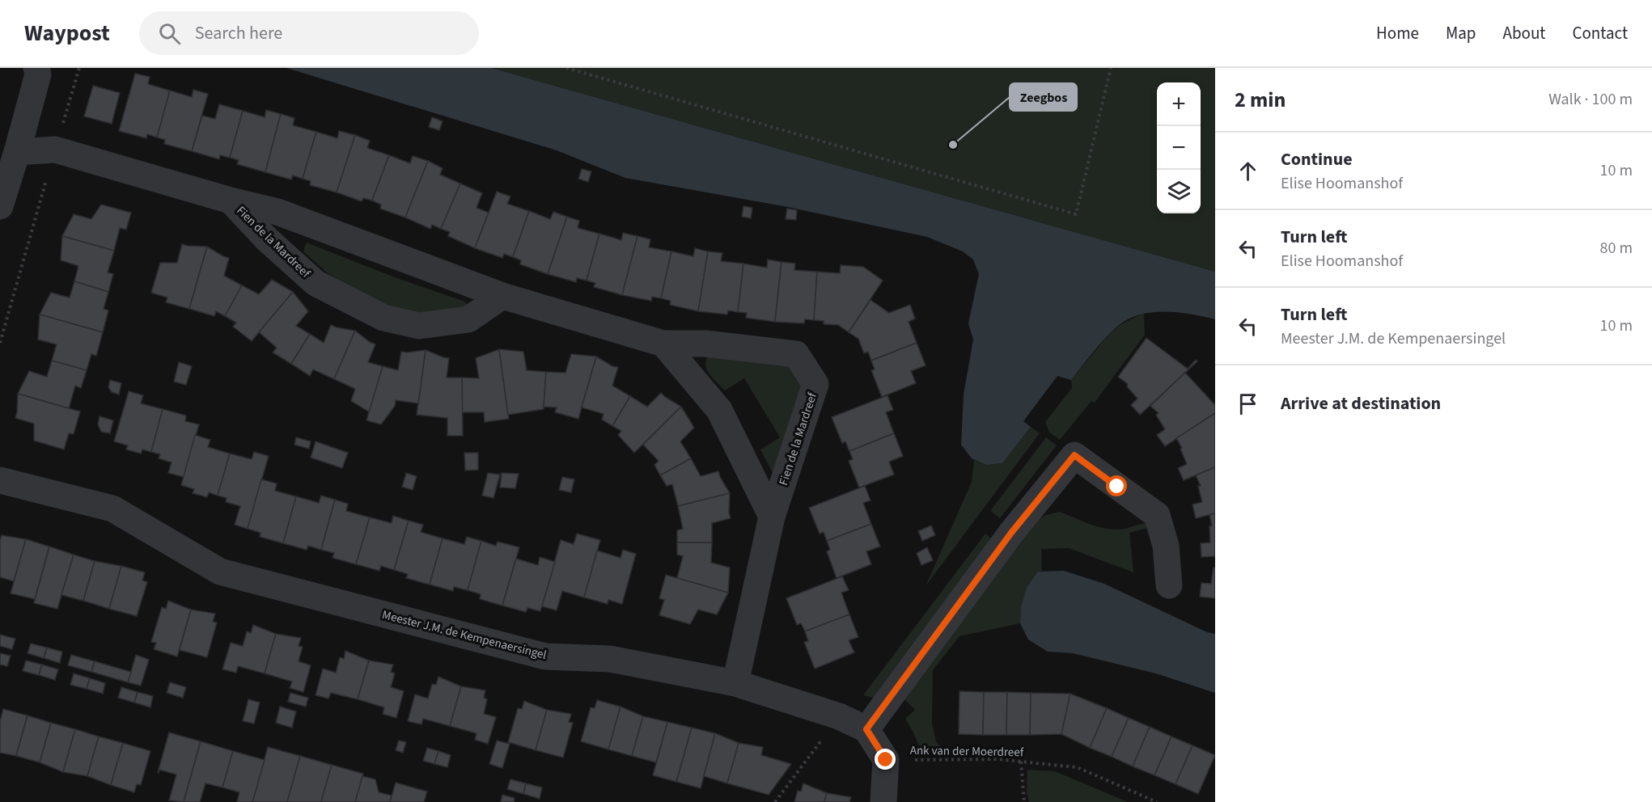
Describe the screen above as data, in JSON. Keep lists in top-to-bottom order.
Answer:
{
  "streets": {
    "street": ["Fien de la Mardreef", "Meester J.M. de Kempenaersingel"],
    "path": ["Ank van der Moerdreef"]
  },
  "crossings": [
    ["Fien de la Mardreef", "Meester J.M. de Kempenaersingel"]
  ],
  "places": ["Zeegbos"],
  "page": {
    "header": "Waypost",
    "search": "Search here",
    "nav": [
      "Home",
      "Map",
      "About",
      "Contact"
    ],
    "heading": ["2 min", "Walk · 100 m"],
    "map_buttons": ["+", "−"],
    "list": [
      ["Continue", "Elise Hoomanshof", "10 m"],
      ["Turn left", "Elise Hoomanshof", "80 m"],
      ["Turn left", "Meester J.M. de Kempenaersingel", "10 m"],
      "Arrive at destination"
    ]
  }
}
